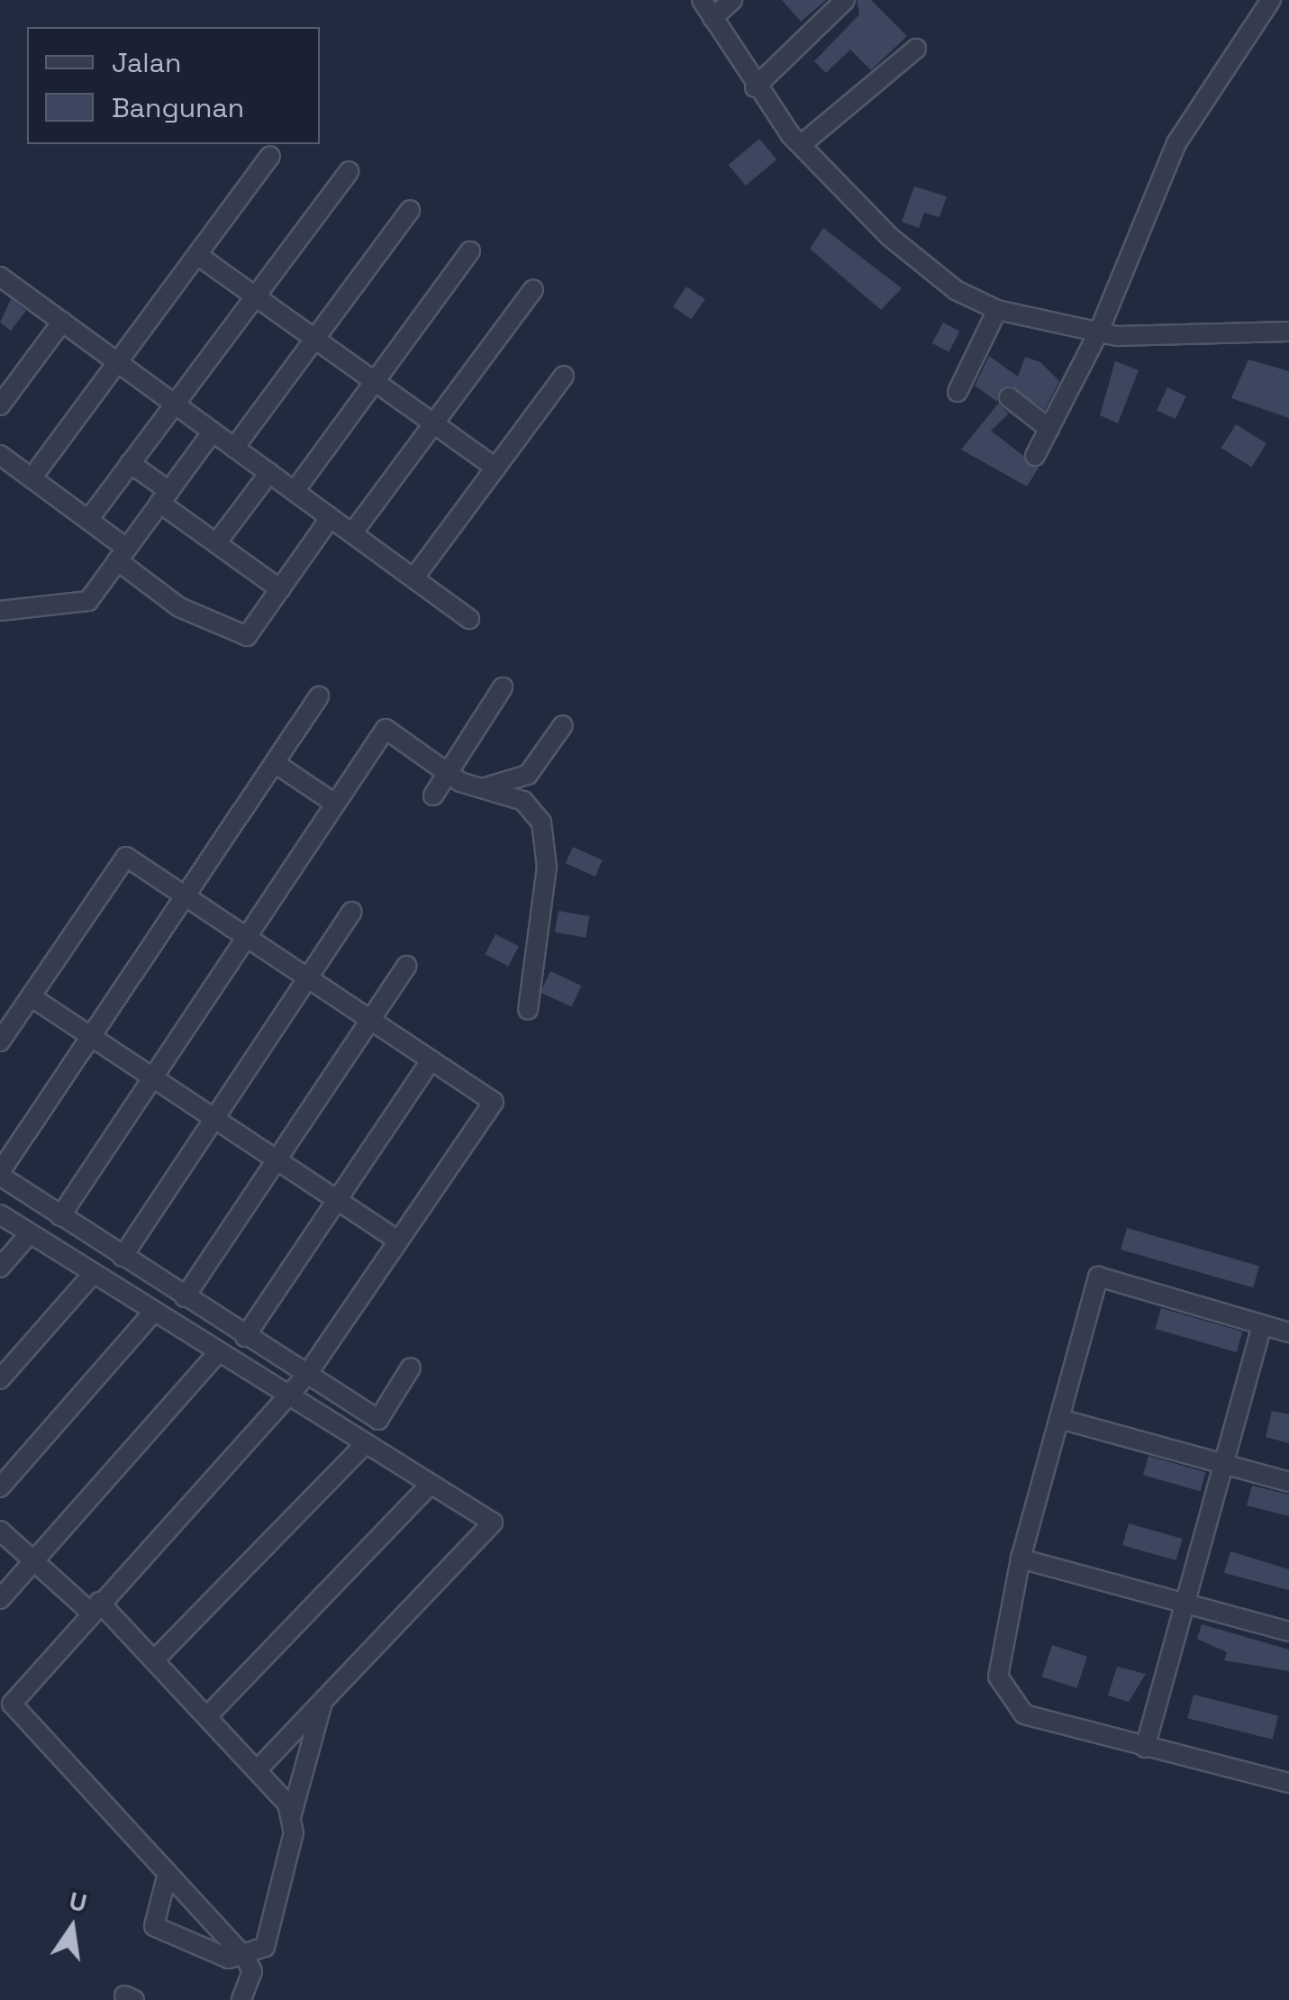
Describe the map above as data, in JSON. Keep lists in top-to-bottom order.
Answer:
{
  "legend": ["Jalan", "Bangunan"],
  "north": "top"
}
